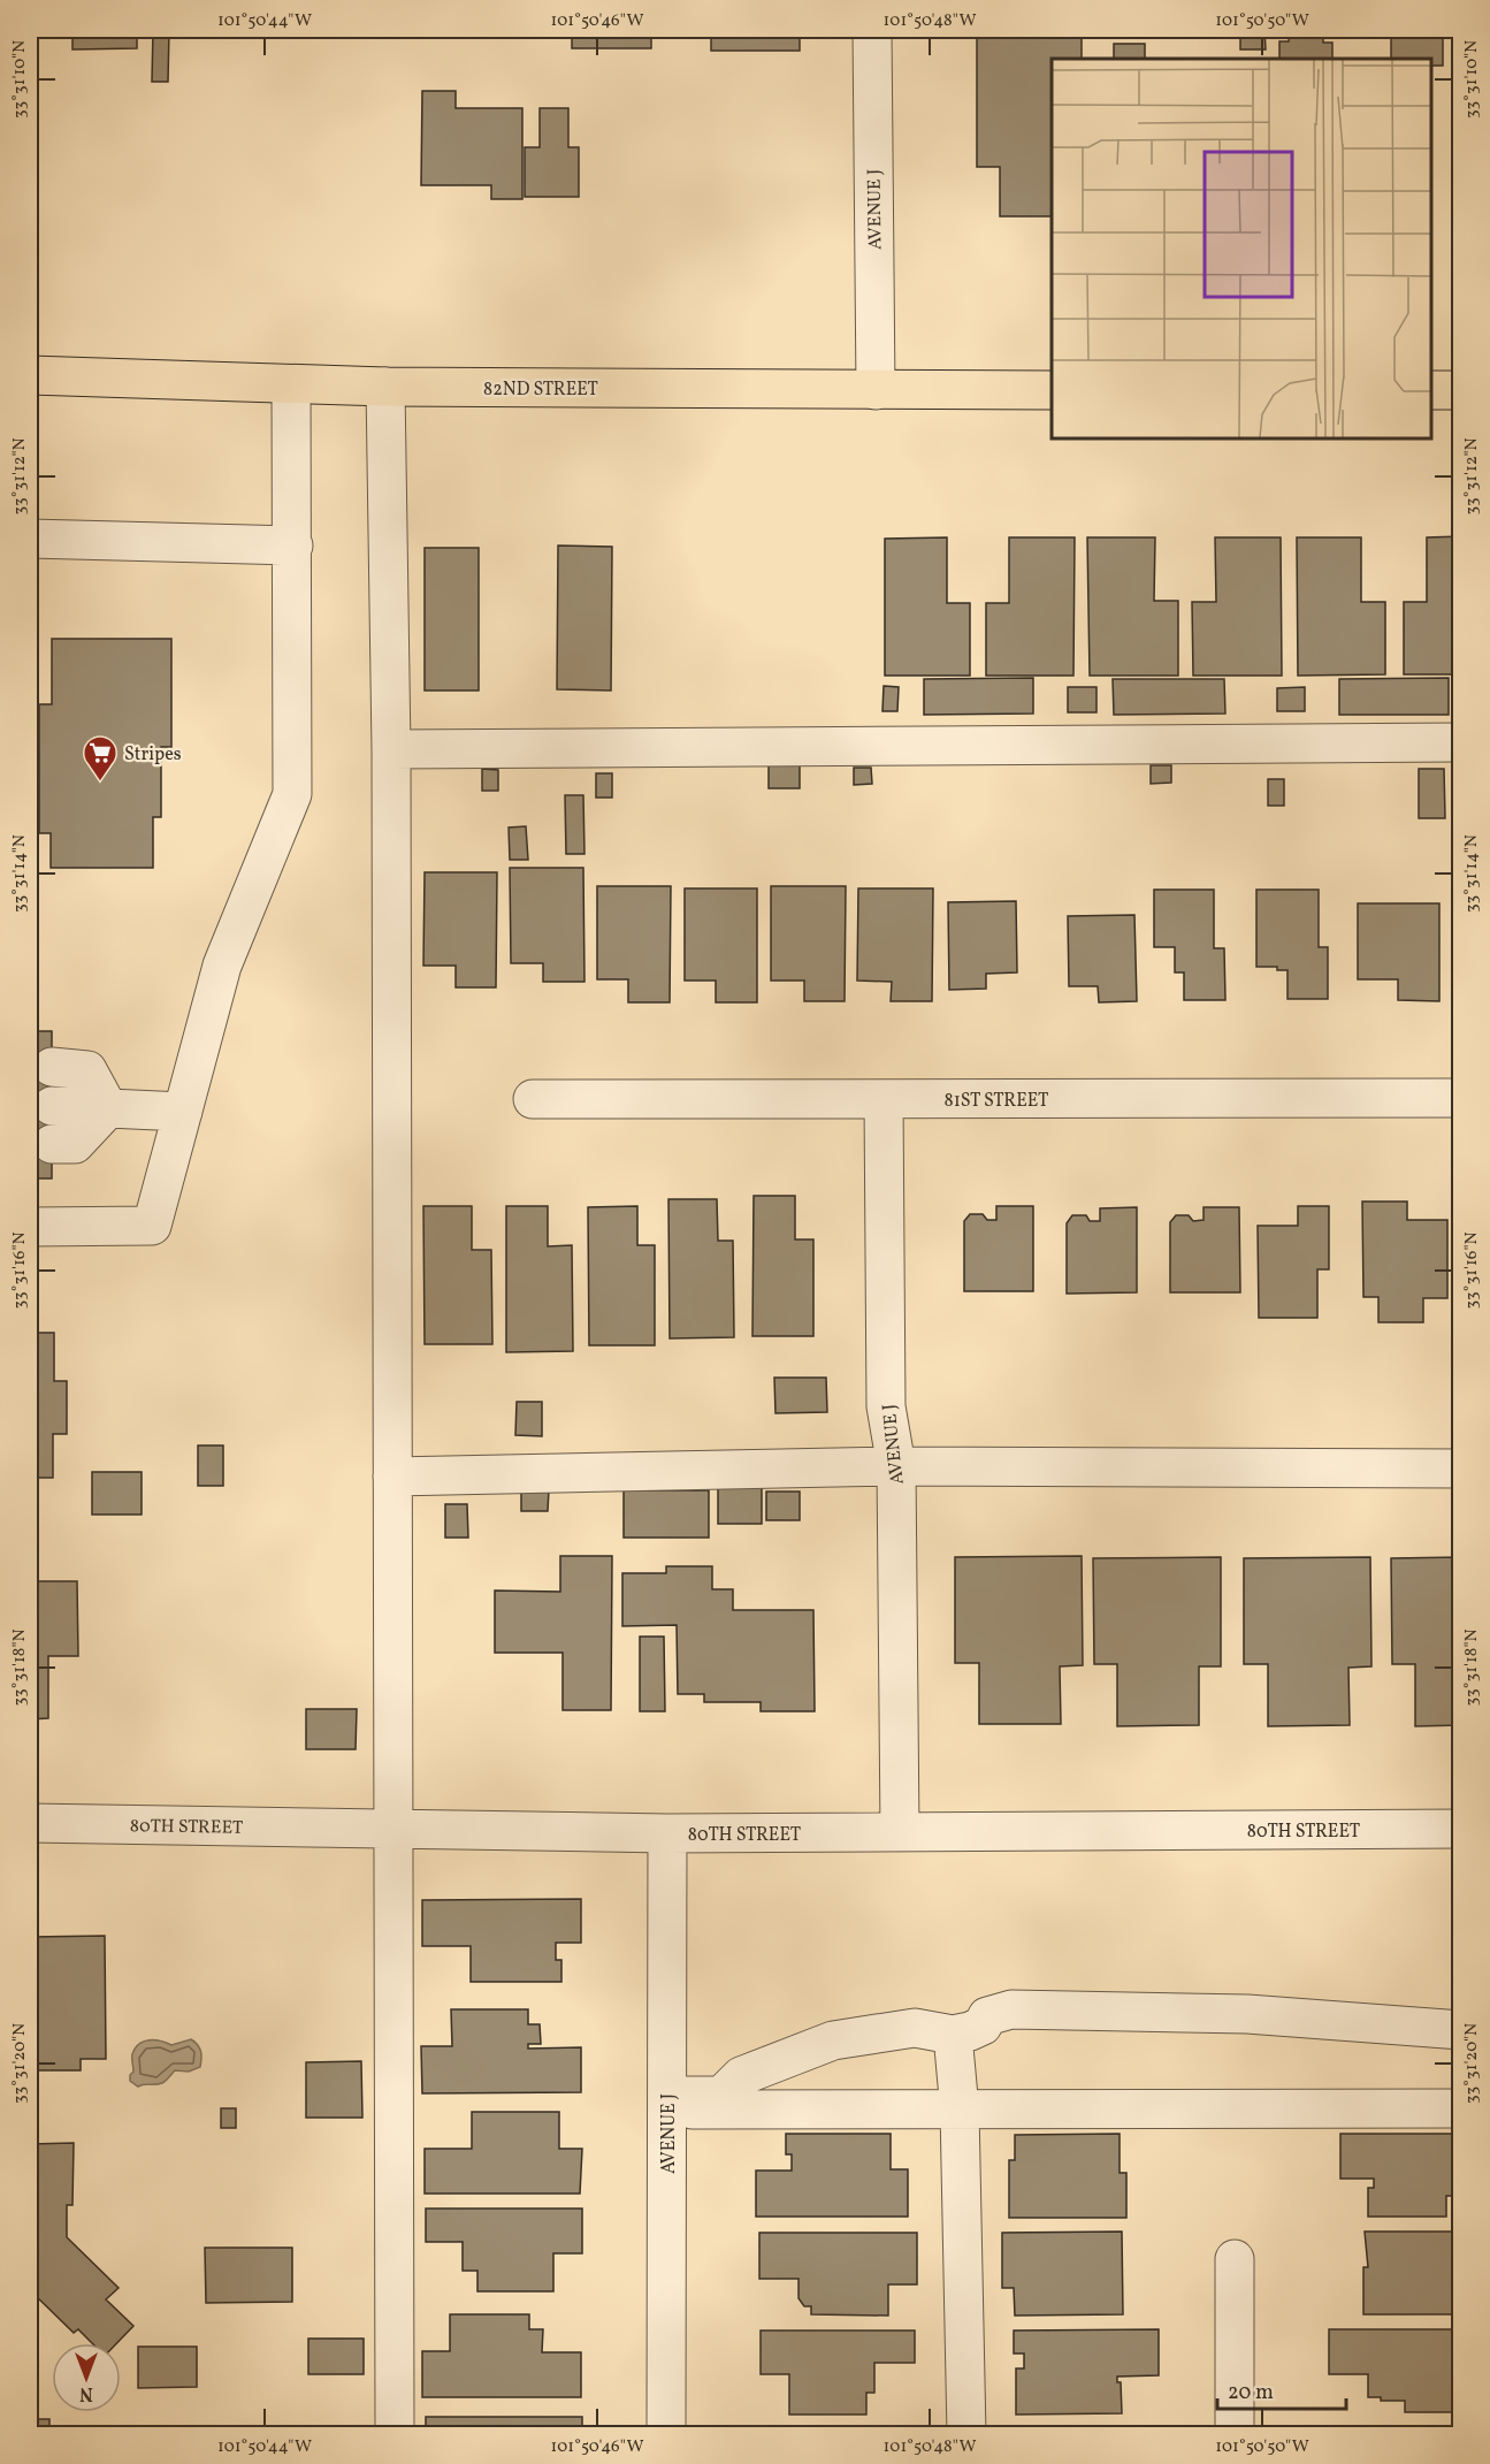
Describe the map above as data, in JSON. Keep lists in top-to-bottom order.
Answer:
{
  "streets": {
    "main road": ["82ND STREET"],
    "street": ["AVENUE J", "81ST STREET", "80TH STREET"]
  },
  "crossings": [
    ["AVENUE J", "82ND STREET"],
    ["AVENUE J", "81ST STREET"],
    ["AVENUE J", "80TH STREET"]
  ],
  "places": {
    "supermarket": ["Stripes"]
  },
  "scale_bar": "20 m",
  "north": "bottom",
  "coordinates": [
    "101°50'44\"W",
    "101°50'46\"W",
    "101°50'48\"W",
    "101°50'50\"W",
    "33°31'10\"N",
    "33°31'12\"N",
    "33°31'14\"N",
    "33°31'16\"N",
    "33°31'18\"N",
    "33°31'20\"N"
  ]
}
